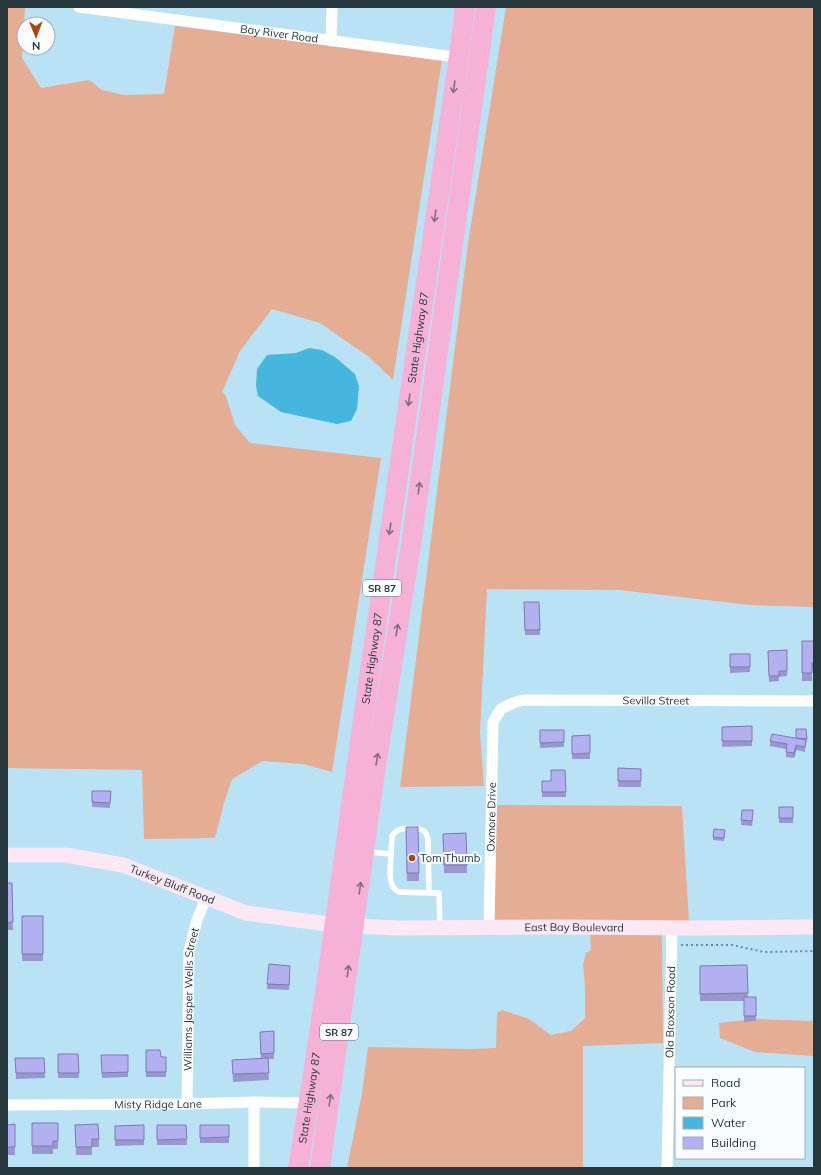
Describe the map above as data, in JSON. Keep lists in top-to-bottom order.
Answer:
{
  "streets": {
    "highway": ["State Highway 87", "SR 87"],
    "main road": ["Turkey Bluff Road", "East Bay Boulevard"],
    "street": [
      "Bay River Road",
      "Sevilla Street",
      "Oxmore Drive",
      "Williams Jasper Wells Street",
      "Ola Broxson Road",
      "Misty Ridge Lane"
    ]
  },
  "crossings": [
    ["Bay River Road", "State Highway 87"],
    ["Bay River Road", "SR 87"],
    ["State Highway 87", "SR 87"],
    ["State Highway 87", "Turkey Bluff Road"],
    ["State Highway 87", "East Bay Boulevard"],
    ["State Highway 87", "Misty Ridge Lane"],
    ["SR 87", "Turkey Bluff Road"],
    ["SR 87", "East Bay Boulevard"],
    ["Sevilla Street", "Oxmore Drive"],
    ["Oxmore Drive", "East Bay Boulevard"],
    ["Turkey Bluff Road", "East Bay Boulevard"],
    ["Turkey Bluff Road", "Williams Jasper Wells Street"],
    ["East Bay Boulevard", "Ola Broxson Road"],
    ["Williams Jasper Wells Street", "Misty Ridge Lane"]
  ],
  "places": ["Tom Thumb"],
  "legend": [
    "Road",
    "Park",
    "Water",
    "Building"
  ],
  "north": "bottom"
}
